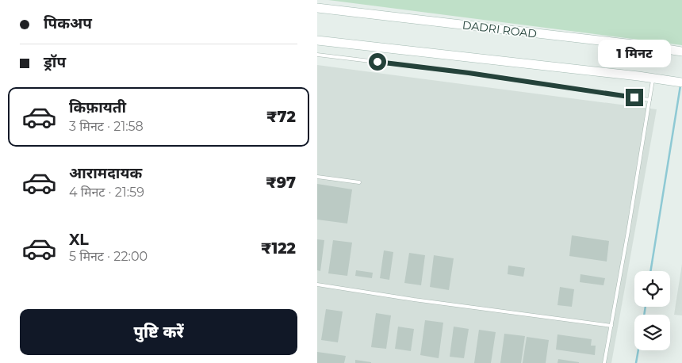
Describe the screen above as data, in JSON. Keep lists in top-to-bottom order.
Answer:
{
  "streets": {
    "main road": ["DADRI ROAD"]
  },
  "page": {
    "banner": ["पिकअप", "ड्रॉप"],
    "bubble": "1 मिनट",
    "list": [
      {
        "name": "किफ़ायती",
        "note": "3 मिनट · 21:58",
        "value": "₹72"
      },
      {
        "name": "आरामदायक",
        "note": "4 मिनट · 21:59",
        "value": "₹97"
      },
      {
        "name": "XL",
        "note": "5 मिनट · 22:00",
        "value": "₹122"
      }
    ],
    "buttons": "पुष्टि करें"
  }
}
